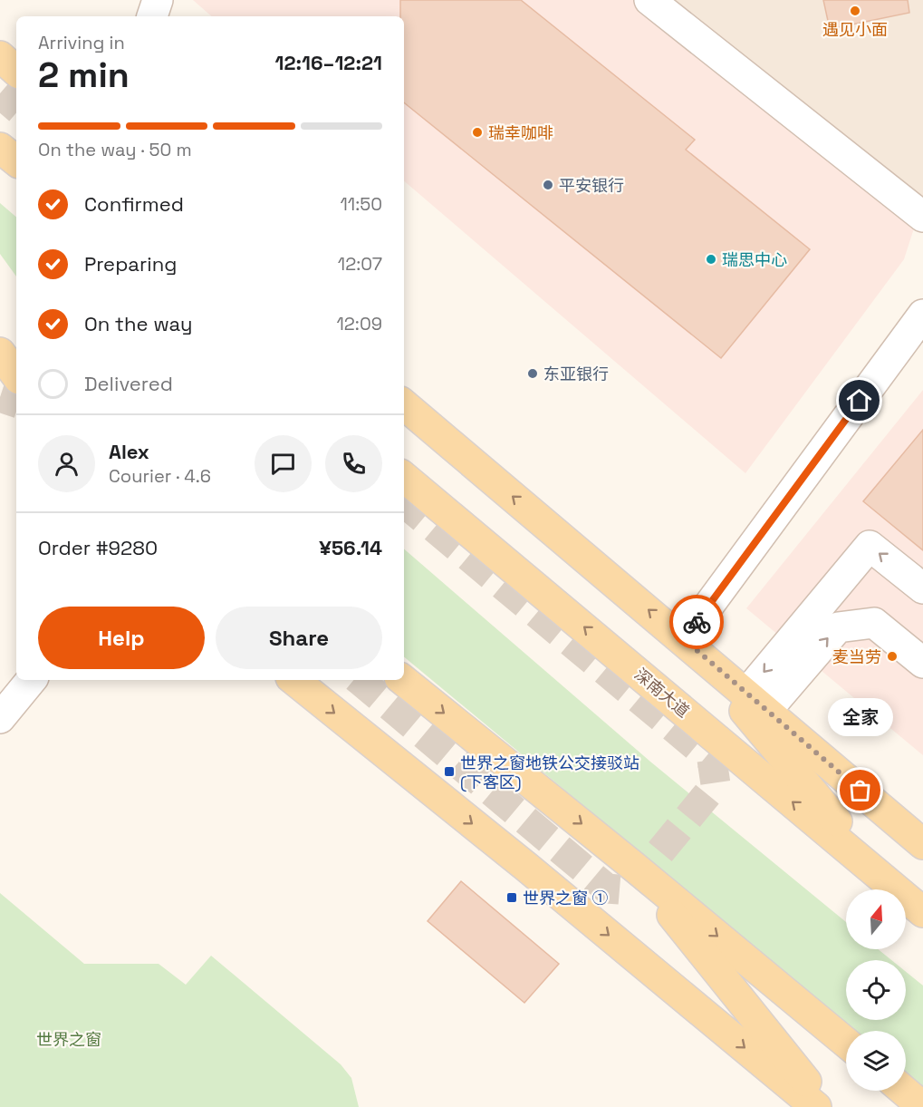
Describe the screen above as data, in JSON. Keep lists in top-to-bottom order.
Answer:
{
  "streets": {
    "main road": ["深南大道"]
  },
  "parks": ["世界之窗"],
  "places": {
    "other": [
      "遇见小面",
      "瑞幸咖啡",
      "平安银行",
      "瑞思中心",
      "东亚银行",
      "麦当劳",
      "全家"
    ],
    "transit": ["世界之窗地铁公交接驳站 (下客区)", "世界之窗 ①"]
  },
  "north": "top",
  "page": {
    "heading": ["2 min", "Arriving in", "12:16–12:21"],
    "panel": [
      "Alex",
      "Courier · 4.6",
      "Order #9280",
      "¥56.14"
    ],
    "bar": "On the way · 50 m",
    "list": [
      ["Confirmed", "11:50"],
      ["Preparing", "12:07"],
      ["On the way", "12:09"],
      "Delivered"
    ],
    "buttons": ["Help", "Share"],
    "bubble": "全家"
  }
}
